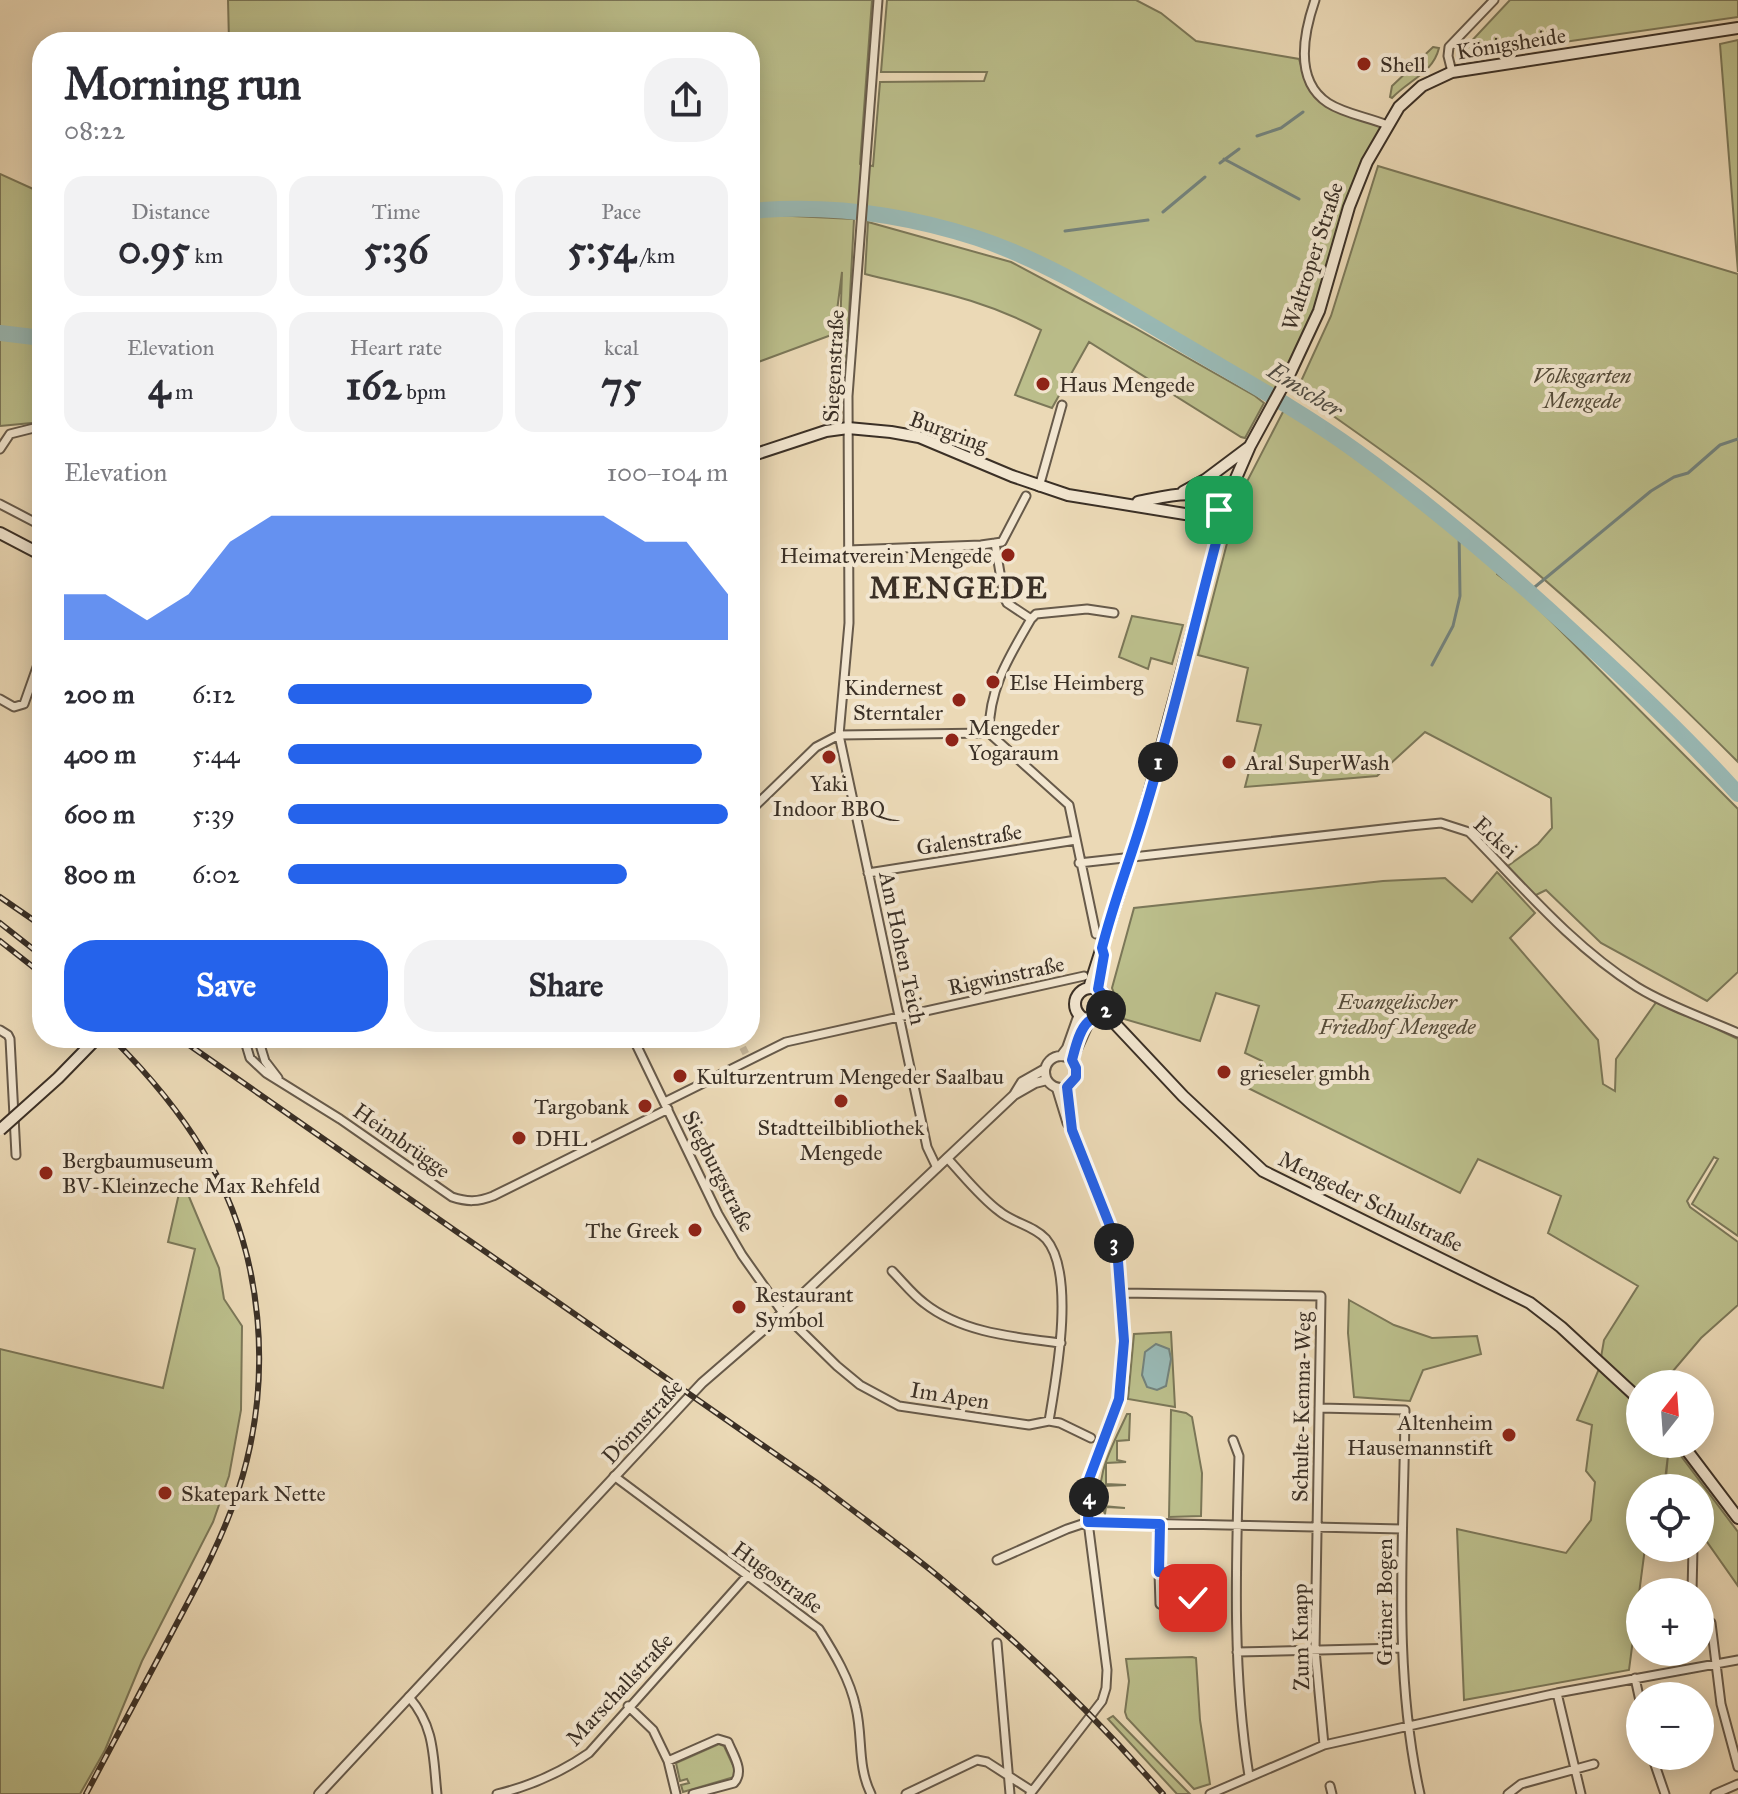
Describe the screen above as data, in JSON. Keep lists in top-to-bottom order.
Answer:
{
  "streets": {
    "main road": [
      "Königsheide",
      "Waltroper Straße",
      "Burgring",
      "Mengeder Schulstraße"
    ],
    "street": [
      "Siegenstraße",
      "Eckei",
      "Galenstraße",
      "Am Hohen Teich",
      "Rigwinstraße",
      "Heimbrügge",
      "Siegburgstraße",
      "Im Apen",
      "Schulte-Kemna-Weg",
      "Dönnstraße",
      "Hugostraße",
      "Grüner Bogen",
      "Zum Knapp",
      "Marschallstraße"
    ]
  },
  "crossings": [
    ["Königsheide", "Waltroper Straße"],
    ["Waltroper Straße", "Eckei"],
    ["Waltroper Straße", "Mengeder Schulstraße"],
    ["Siegenstraße", "Burgring"],
    ["Siegenstraße", "Am Hohen Teich"],
    ["Galenstraße", "Am Hohen Teich"],
    ["Am Hohen Teich", "Rigwinstraße"],
    ["Am Hohen Teich", "Dönnstraße"],
    ["Rigwinstraße", "Heimbrügge"],
    ["Rigwinstraße", "Siegburgstraße"],
    ["Heimbrügge", "Siegburgstraße"],
    ["Siegburgstraße", "Im Apen"],
    ["Siegburgstraße", "Dönnstraße"],
    ["Im Apen", "Dönnstraße"],
    ["Schulte-Kemna-Weg", "Grüner Bogen"],
    ["Schulte-Kemna-Weg", "Zum Knapp"],
    ["Dönnstraße", "Hugostraße"],
    ["Hugostraße", "Marschallstraße"]
  ],
  "districts": ["MENGEDE"],
  "water": ["Emscher"],
  "parks": ["Volksgarten Mengede", "Evangelischer Friedhof Mengede"],
  "places": [
    "Shell",
    "Haus Mengede",
    "Heimatverein Mengede",
    "Else Heimberg",
    "Kindernest Sterntaler",
    "Mengeder Yogaraum",
    "Yaki Indoor BBQ",
    "Aral SuperWash",
    "grieseler gmbh",
    "Kulturzentrum Mengeder Saalbau",
    "Stadtteilbibliothek Mengede",
    "Targobank",
    "DHL",
    "Bergbaumuseum BV-Kleinzeche Max Rehfeld",
    "The Greek",
    "Restaurant Symbol",
    "Altenheim Hausemannstift",
    "Skatepark Nette"
  ],
  "north": "top",
  "page": {
    "heading": ["Morning run", "08:22"],
    "stats": [
      ["Distance", "0.95 km"],
      ["Time", "5:36"],
      ["Pace", "5:54 /km"],
      ["Elevation", "4 m"],
      ["Heart rate", "162 bpm"],
      ["kcal", "75"]
    ],
    "chart": ["Elevation", "100–104 m"],
    "list": [
      {
        "name": "200 m",
        "note": "6:12"
      },
      {
        "name": "400 m",
        "note": "5:44"
      },
      {
        "name": "600 m",
        "note": "5:39"
      },
      {
        "name": "800 m",
        "note": "6:02"
      }
    ],
    "pins": [
      "1",
      "2",
      "3",
      "4"
    ],
    "buttons": ["Save", "Share"],
    "map_buttons": ["+", "−"]
  }
}
